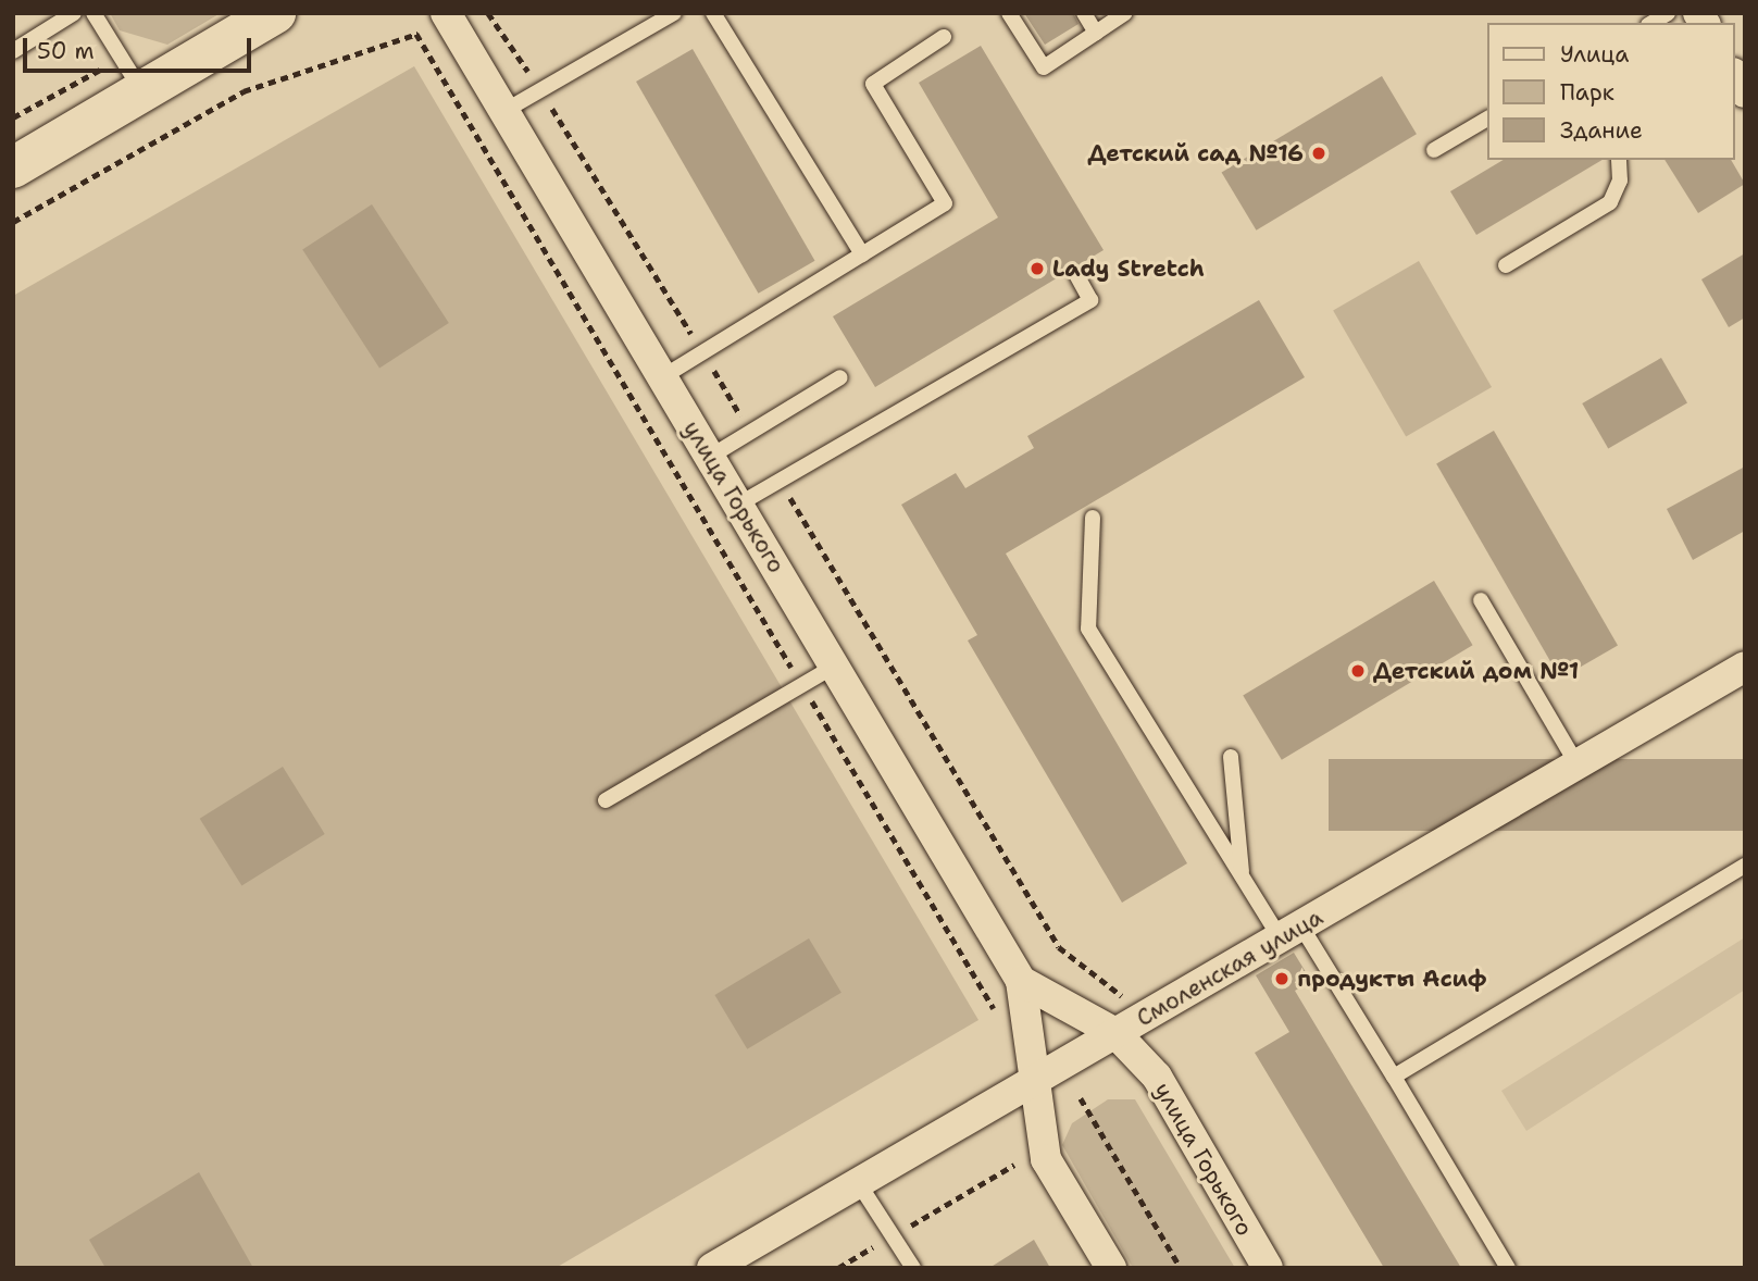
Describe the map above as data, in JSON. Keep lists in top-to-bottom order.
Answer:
{
  "streets": {
    "street": ["улица Горького", "Смоленская улица"]
  },
  "crossings": [
    ["улица Горького", "Смоленская улица"]
  ],
  "places": [
    "Детский сад №16",
    "Lady Stretch",
    "Детский дом №1",
    "продукты Асиф"
  ],
  "legend": ["Улица", "Парк", "Здание"],
  "scale_bar": "50 m"
}
